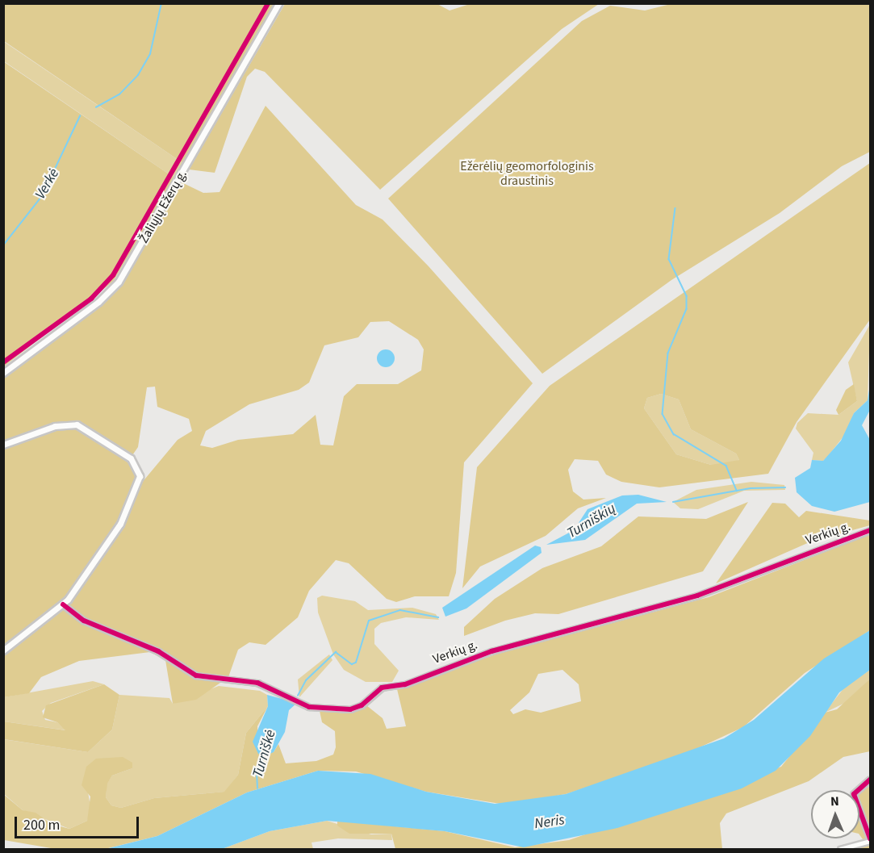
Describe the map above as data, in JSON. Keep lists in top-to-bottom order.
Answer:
{
  "streets": {
    "main road": ["Žaliųjų Ežerų g."],
    "street": ["Verkių g."]
  },
  "water": [
    "Verkė",
    "Turniškių",
    "Turniškė",
    "Neris"
  ],
  "parks": ["Ežerėlių geomorfologinis draustinis"],
  "scale_bar": "200 m",
  "north": "top"
}
